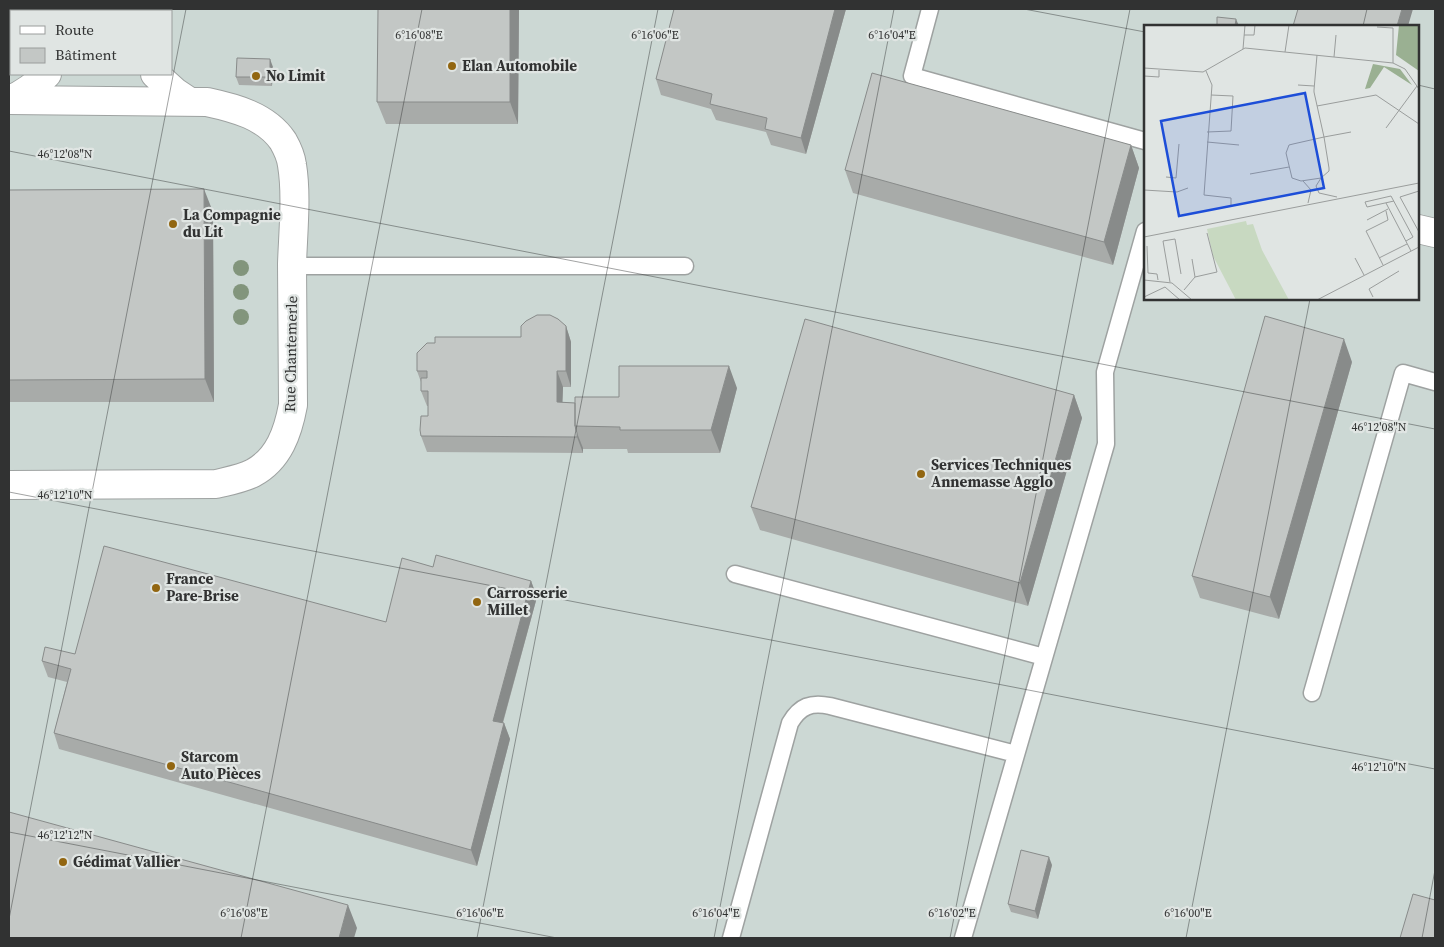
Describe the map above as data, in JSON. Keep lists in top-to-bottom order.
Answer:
{
  "streets": {
    "street": ["Rue Chantemerle"]
  },
  "places": [
    "Elan Automobile",
    "No Limit",
    "La Compagnie du Lit",
    "Services Techniques Annemasse Agglo",
    "France Pare-Brise",
    "Carrosserie Millet",
    "Starcom Auto Pièces",
    "Gédimat Vallier"
  ],
  "legend": ["Route", "Bâtiment"],
  "coordinates": [
    "6°16'08\"E",
    "6°16'06\"E",
    "6°16'04\"E",
    "46°12'08\"N",
    "46°12'10\"N",
    "46°12'12\"N",
    "6°16'02\"E",
    "6°16'00\"E"
  ]
}
